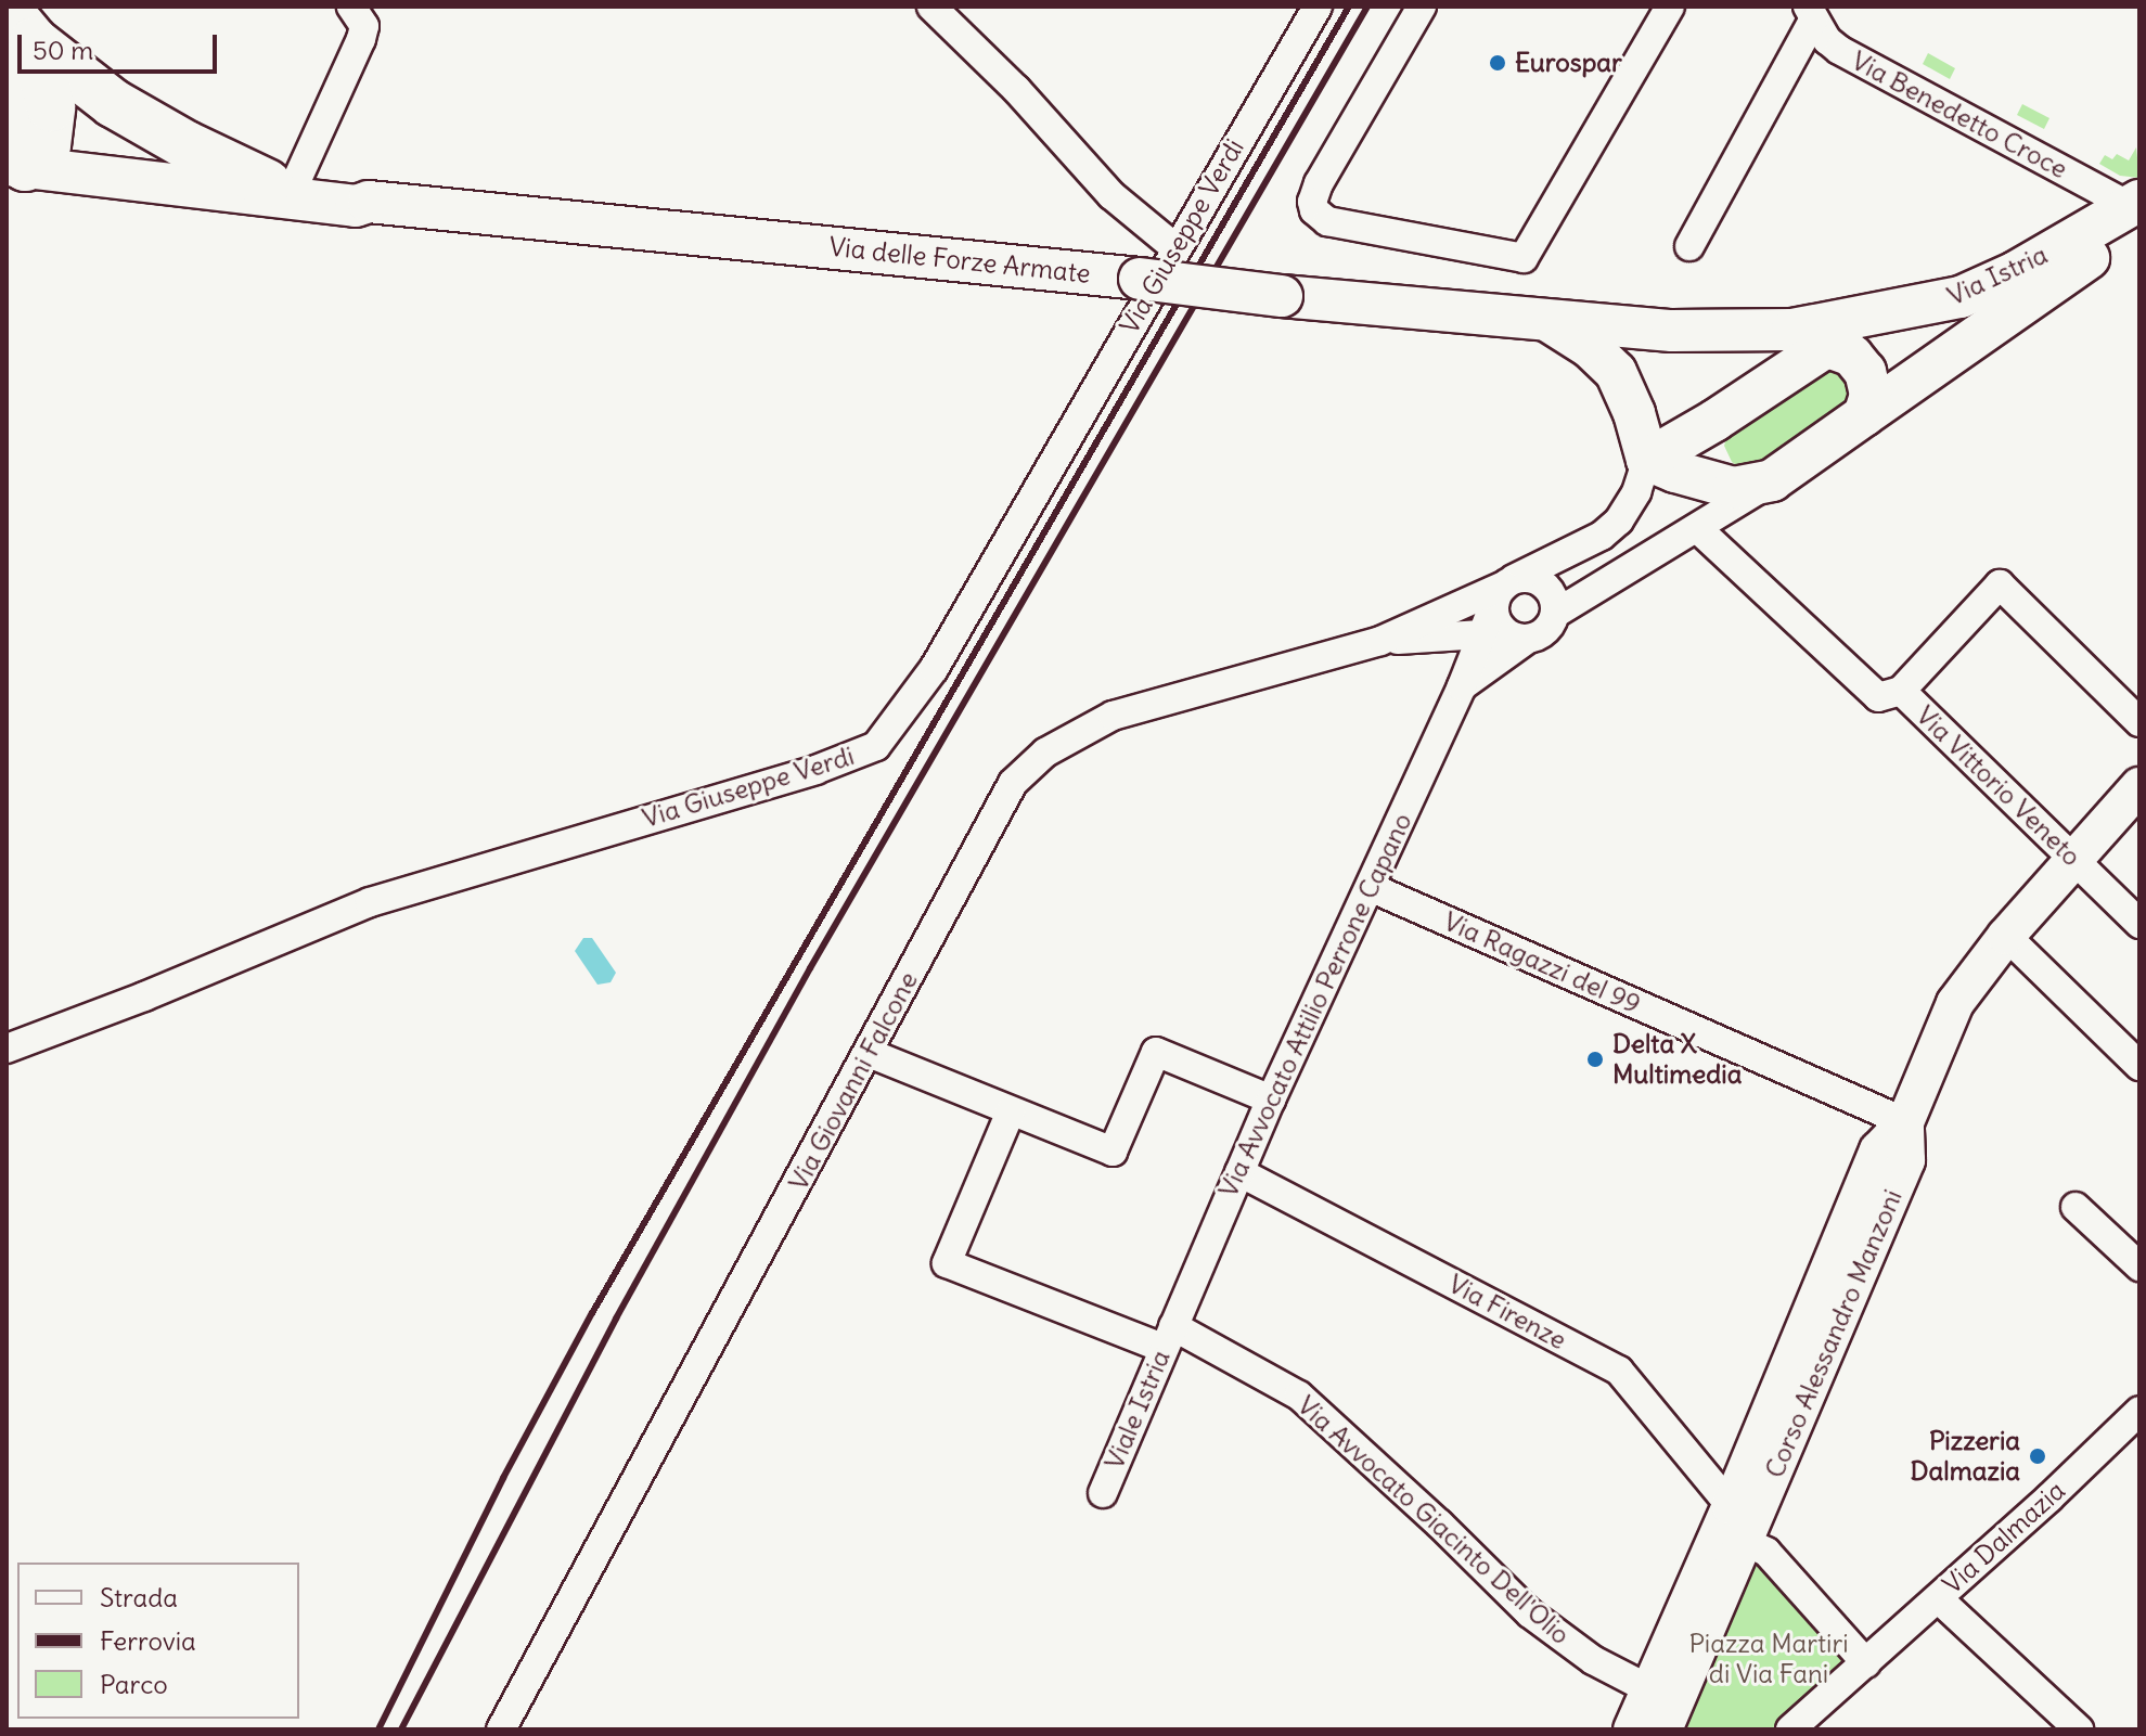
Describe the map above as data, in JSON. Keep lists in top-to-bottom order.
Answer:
{
  "streets": {
    "main road": ["Via delle Forze Armate", "Via Istria"],
    "street": [
      "Via Benedetto Croce",
      "Via Giuseppe Verdi",
      "Via Vittorio Veneto",
      "Via Ragazzi del 99",
      "Via Avvocato Attilio Perrone Capano",
      "Via Giovanni Falcone",
      "Via Firenze",
      "Corso Alessandro Manzoni",
      "Viale Istria",
      "Via Avvocato Giacinto Dell'Olio",
      "Via Dalmazia"
    ]
  },
  "crossings": [
    ["Via Benedetto Croce", "Via Istria"],
    ["Via delle Forze Armate", "Via Istria"],
    ["Via Istria", "Via Vittorio Veneto"],
    ["Via Istria", "Via Avvocato Attilio Perrone Capano"],
    ["Via Istria", "Via Giovanni Falcone"],
    ["Via Vittorio Veneto", "Corso Alessandro Manzoni"],
    ["Via Ragazzi del 99", "Via Avvocato Attilio Perrone Capano"],
    ["Via Ragazzi del 99", "Corso Alessandro Manzoni"],
    ["Via Avvocato Attilio Perrone Capano", "Via Giovanni Falcone"],
    ["Via Avvocato Attilio Perrone Capano", "Via Firenze"],
    ["Via Avvocato Attilio Perrone Capano", "Viale Istria"],
    ["Via Avvocato Attilio Perrone Capano", "Via Avvocato Giacinto Dell'Olio"],
    ["Via Firenze", "Corso Alessandro Manzoni"],
    ["Viale Istria", "Via Avvocato Giacinto Dell'Olio"]
  ],
  "parks": ["Piazza Martiri di Via Fani"],
  "places": ["Eurospar", "Delta X Multimedia", "Pizzeria Dalmazia"],
  "legend": ["Strada", "Ferrovia", "Parco"],
  "scale_bar": "50 m"
}
